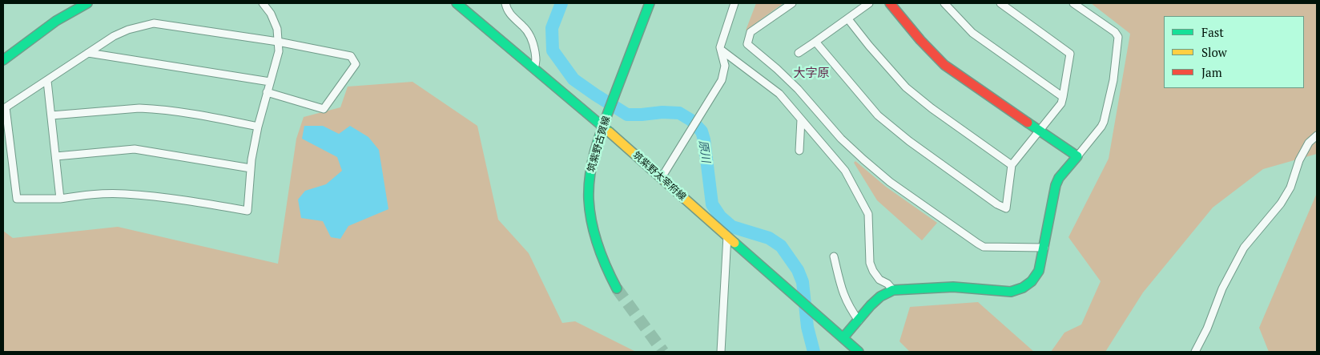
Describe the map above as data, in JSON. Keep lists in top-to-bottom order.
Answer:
{
  "streets": {
    "main road": ["筑紫野古賀線", "筑紫野太宰府線"]
  },
  "crossings": [
    ["筑紫野古賀線", "筑紫野太宰府線"]
  ],
  "districts": ["大字原"],
  "water": ["原川"],
  "legend": ["Fast", "Slow", "Jam"]
}
